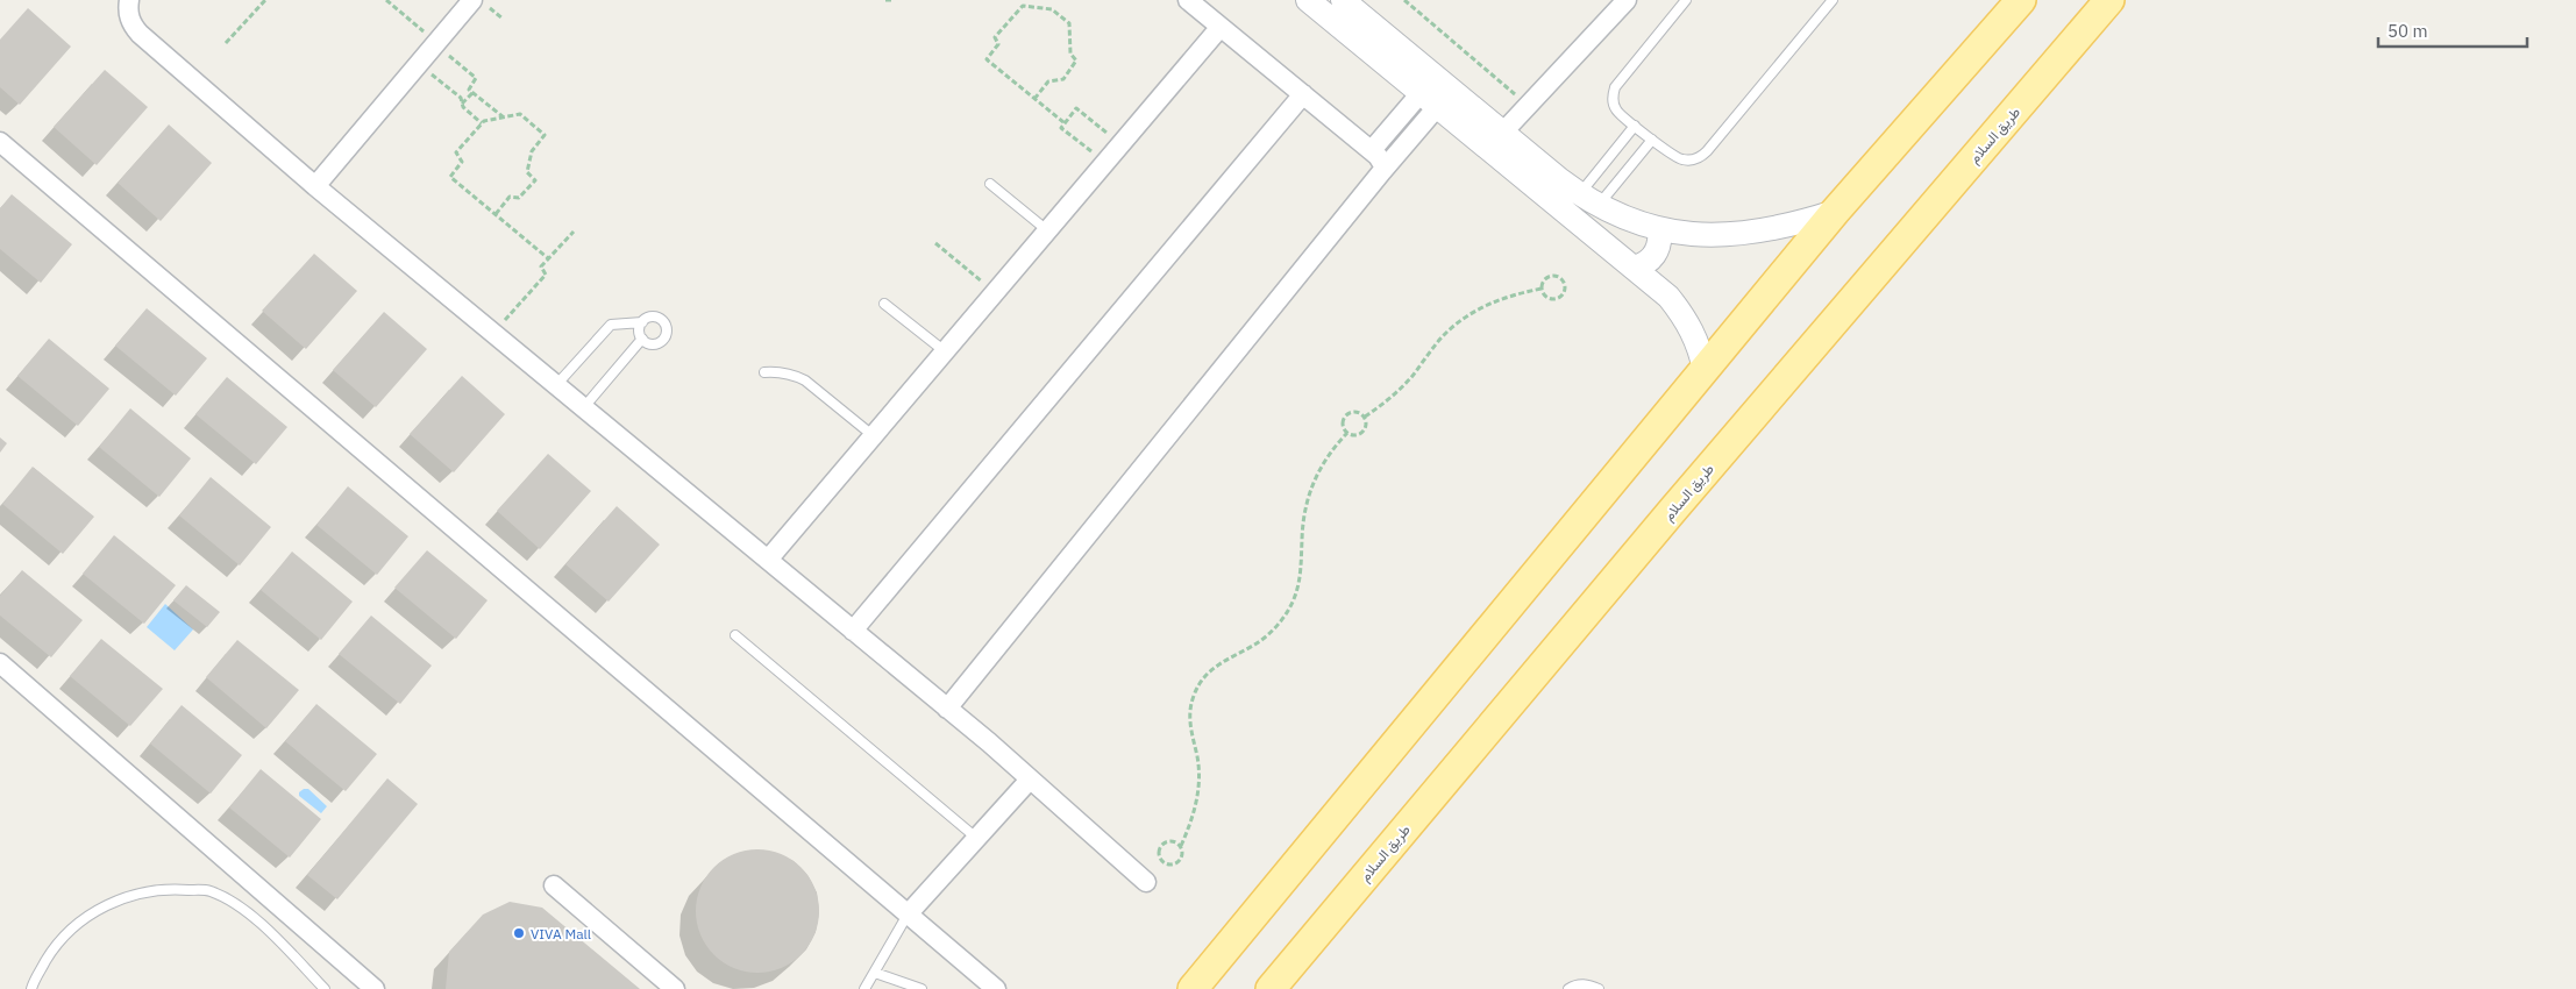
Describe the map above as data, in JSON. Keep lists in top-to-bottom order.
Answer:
{
  "streets": {
    "main road": ["طريق السلام"]
  },
  "places": ["VIVA Mall"],
  "scale_bar": "50 m"
}
